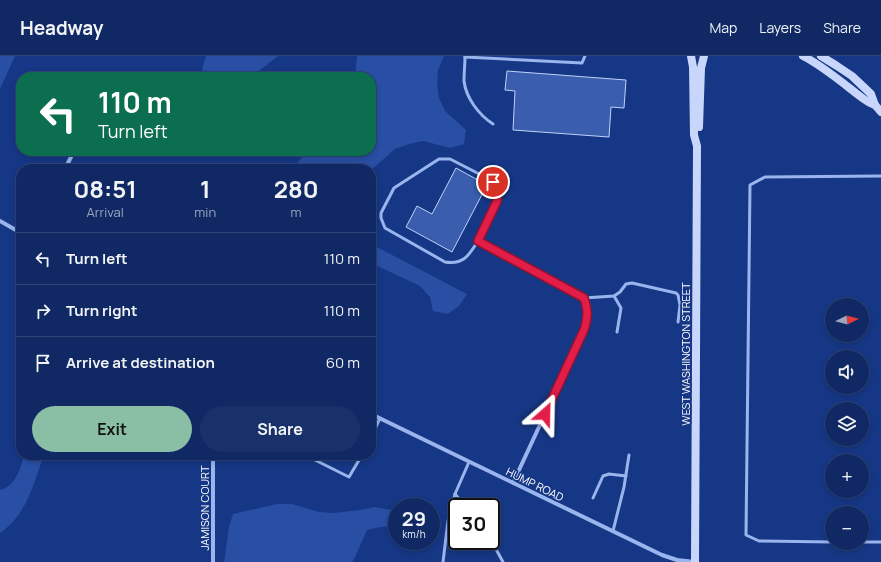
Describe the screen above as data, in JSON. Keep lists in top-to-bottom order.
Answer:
{
  "streets": {
    "street": ["WEST WASHINGTON STREET", "HUMP ROAD", "JAMISON COURT"]
  },
  "crossings": [
    ["WEST WASHINGTON STREET", "HUMP ROAD"]
  ],
  "north": "right",
  "page": {
    "header": "Headway",
    "nav": ["Map", "Layers", "Share"],
    "turn": ["110 m", "Turn left"],
    "eta": [
      "08:51",
      "Arrival",
      "1",
      "min",
      "280",
      "m"
    ],
    "list": [
      {
        "name": "Turn left",
        "value": "110 m"
      },
      {
        "name": "Turn right",
        "value": "110 m"
      },
      {
        "name": "Arrive at destination",
        "value": "60 m"
      }
    ],
    "map_buttons": ["+", "−"],
    "buttons": ["Exit", "Share"],
    "speed": "29 km/h",
    "limit": "30"
  }
}
